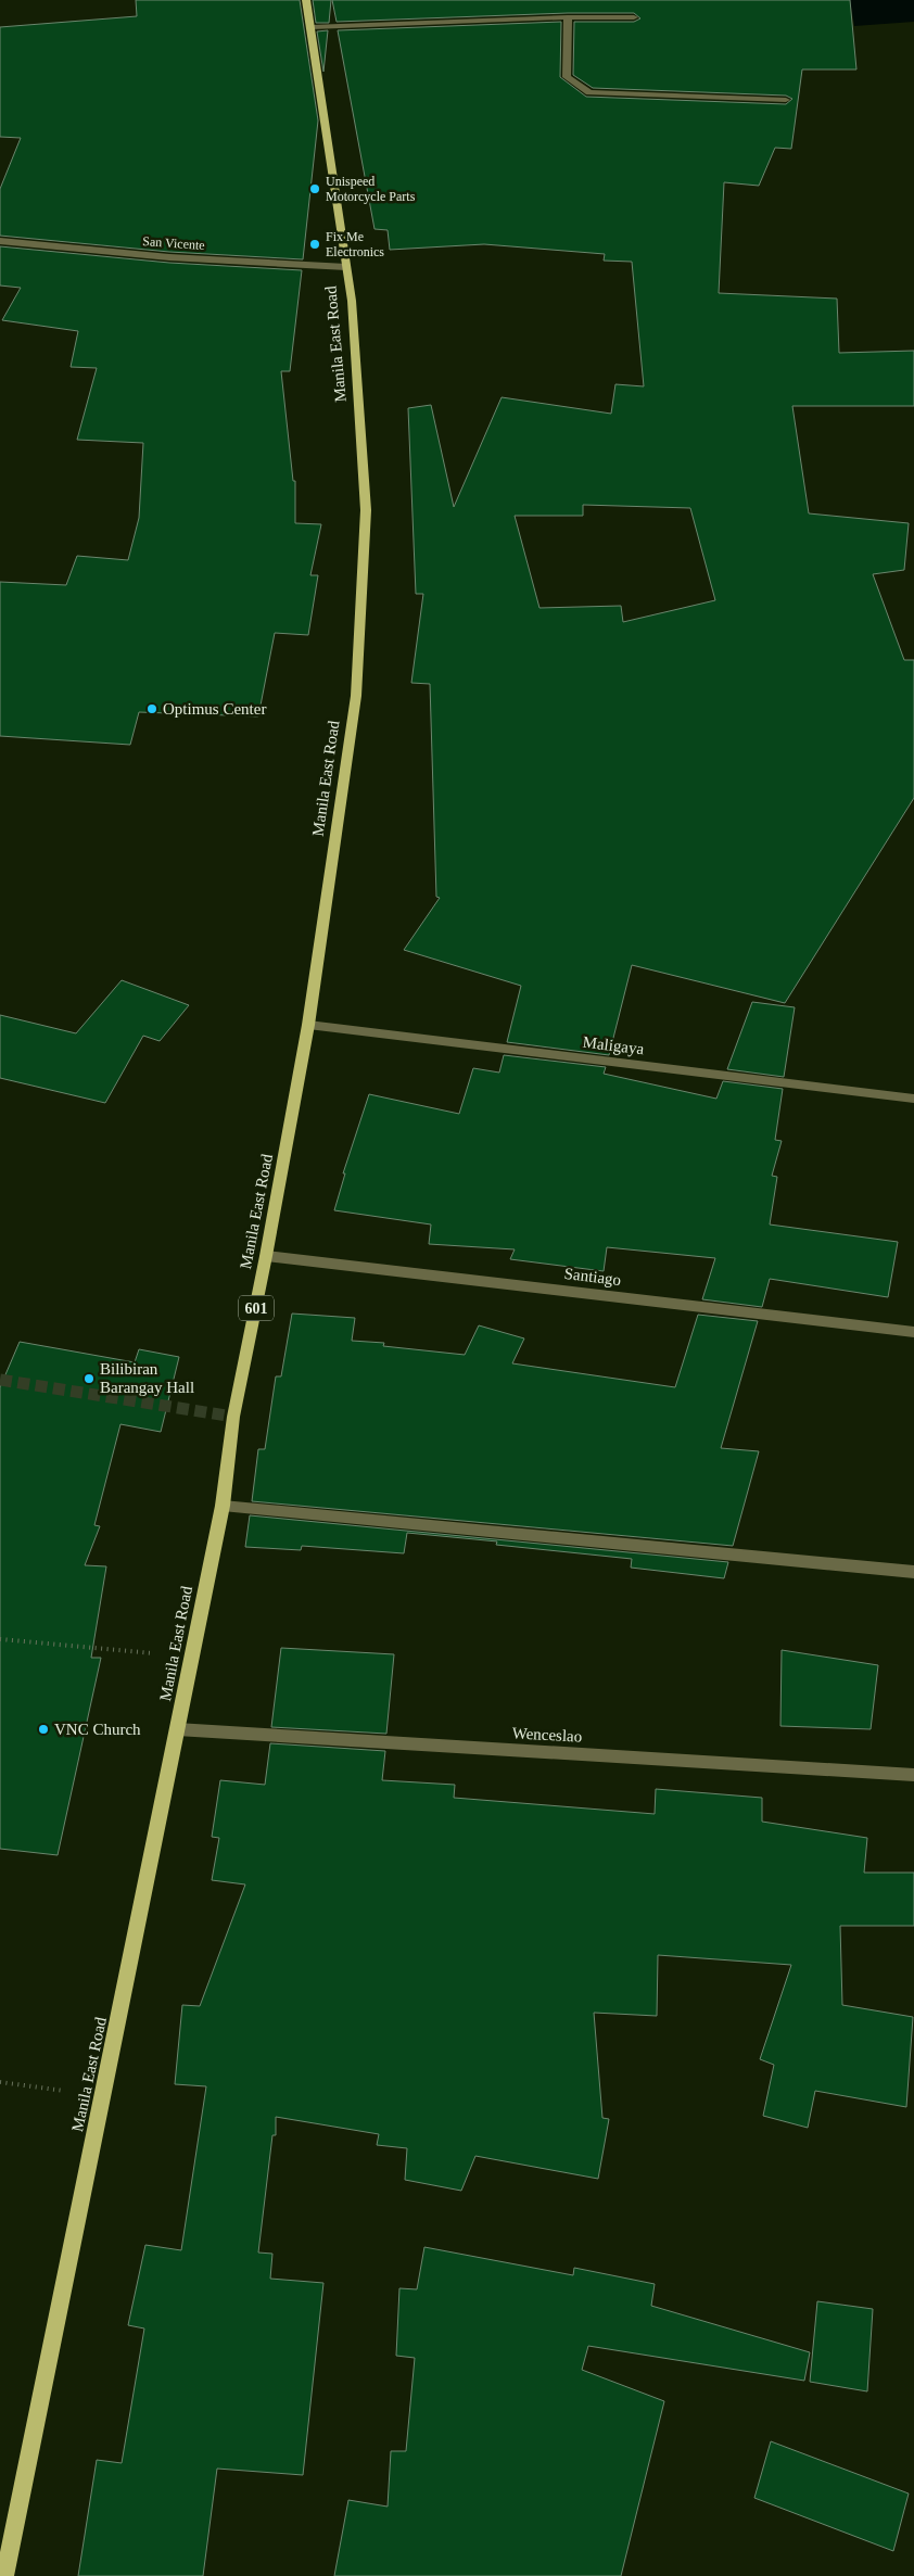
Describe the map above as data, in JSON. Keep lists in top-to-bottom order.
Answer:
{
  "streets": {
    "main road": ["Manila East Road", "601"],
    "street": [
      "San Vicente",
      "Maligaya",
      "Santiago",
      "Wenceslao"
    ]
  },
  "crossings": [
    ["San Vicente", "Manila East Road"],
    ["Manila East Road", "Maligaya"],
    ["Manila East Road", "Santiago"],
    ["Manila East Road", "Wenceslao"]
  ],
  "places": [
    "Unispeed Motorcycle Parts",
    "Fix Me Electronics",
    "Optimus Center",
    "Bilibiran Barangay Hall",
    "VNC Church"
  ]
}
